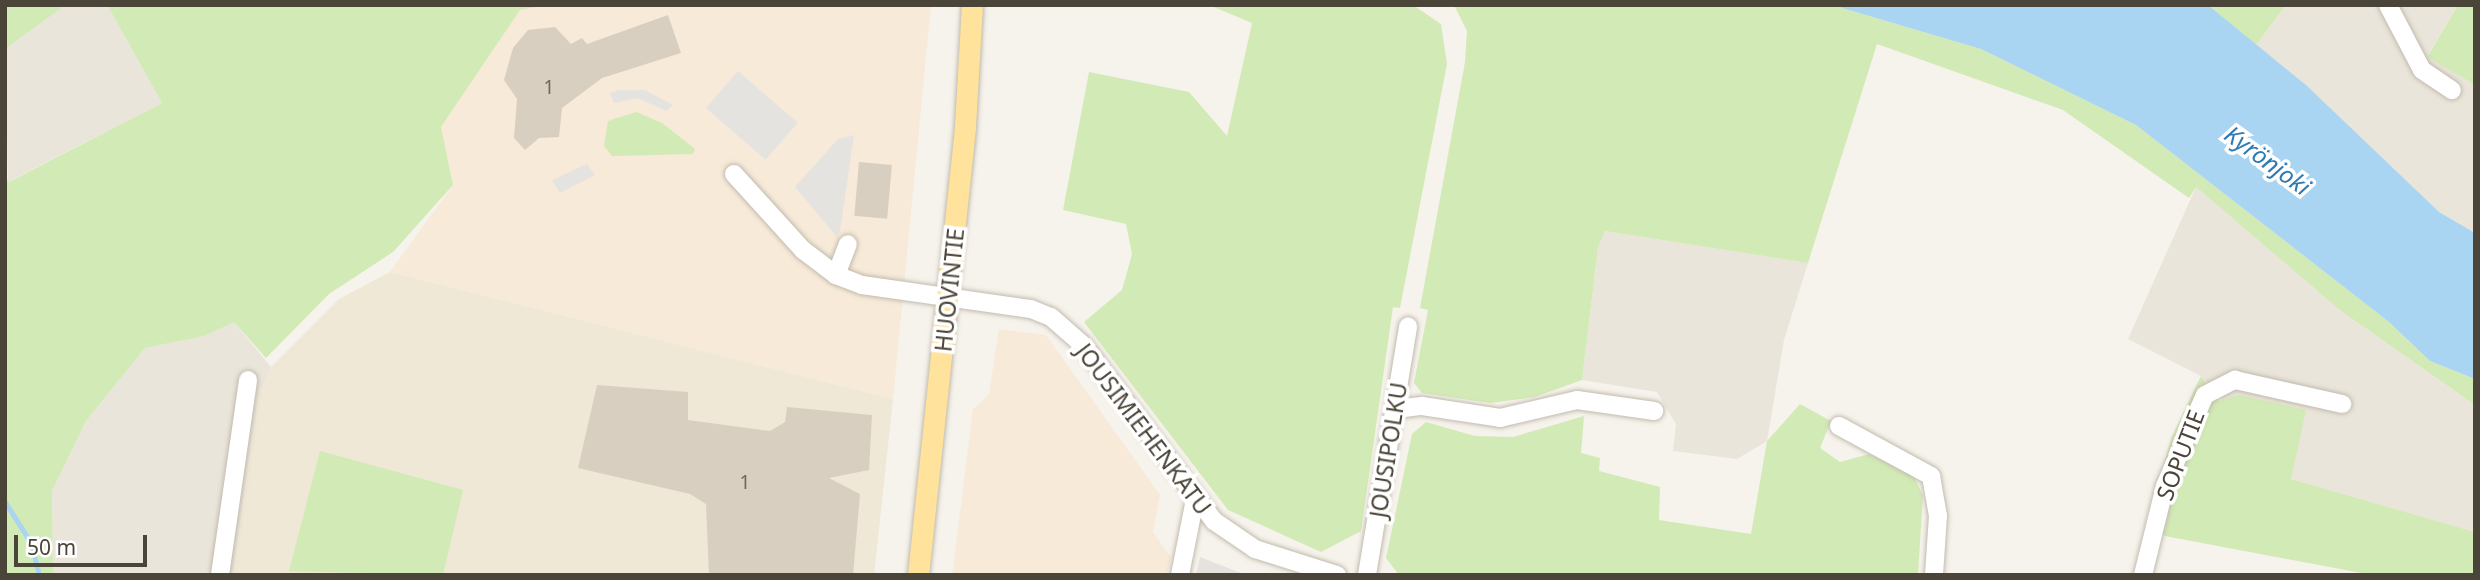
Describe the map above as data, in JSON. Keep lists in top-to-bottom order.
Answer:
{
  "streets": {
    "main road": ["HUOVINTIE"],
    "street": ["JOUSIMIEHENKATU", "JOUSIPOLKU", "SOPUTIE"]
  },
  "crossings": [
    ["HUOVINTIE", "JOUSIMIEHENKATU"]
  ],
  "water": ["Kyrönjoki"],
  "house_numbers": ["1", "1"],
  "scale_bar": "50 m"
}
